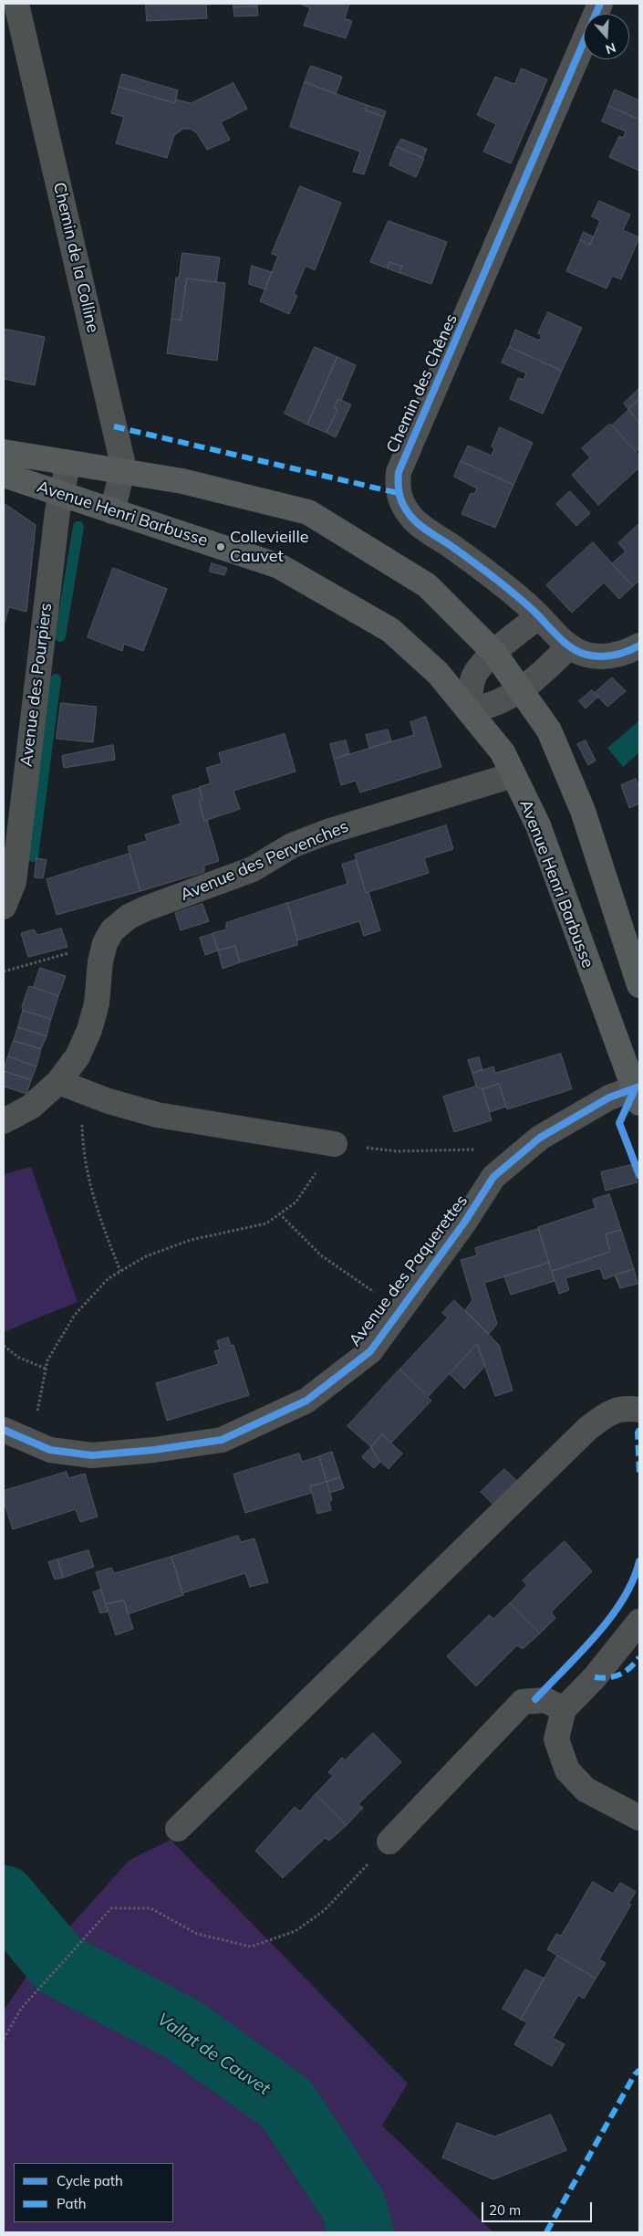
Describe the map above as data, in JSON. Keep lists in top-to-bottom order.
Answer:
{
  "streets": {
    "main road": ["Avenue Henri Barbusse"],
    "street": [
      "Chemin de la Colline",
      "Chemin des Chênes",
      "Avenue des Pourpiers",
      "Avenue des Pervenches",
      "Avenue des Paquerettes"
    ]
  },
  "crossings": [
    ["Chemin de la Colline", "Avenue Henri Barbusse"],
    ["Avenue Henri Barbusse", "Avenue des Pourpiers"],
    ["Avenue Henri Barbusse", "Avenue des Pervenches"],
    ["Avenue Henri Barbusse", "Avenue des Paquerettes"]
  ],
  "water": ["Vallat de Cauvet"],
  "places": ["Collevieille Cauvet"],
  "legend": ["Cycle path", "Path"],
  "scale_bar": "20 m",
  "north": "bottom"
}
